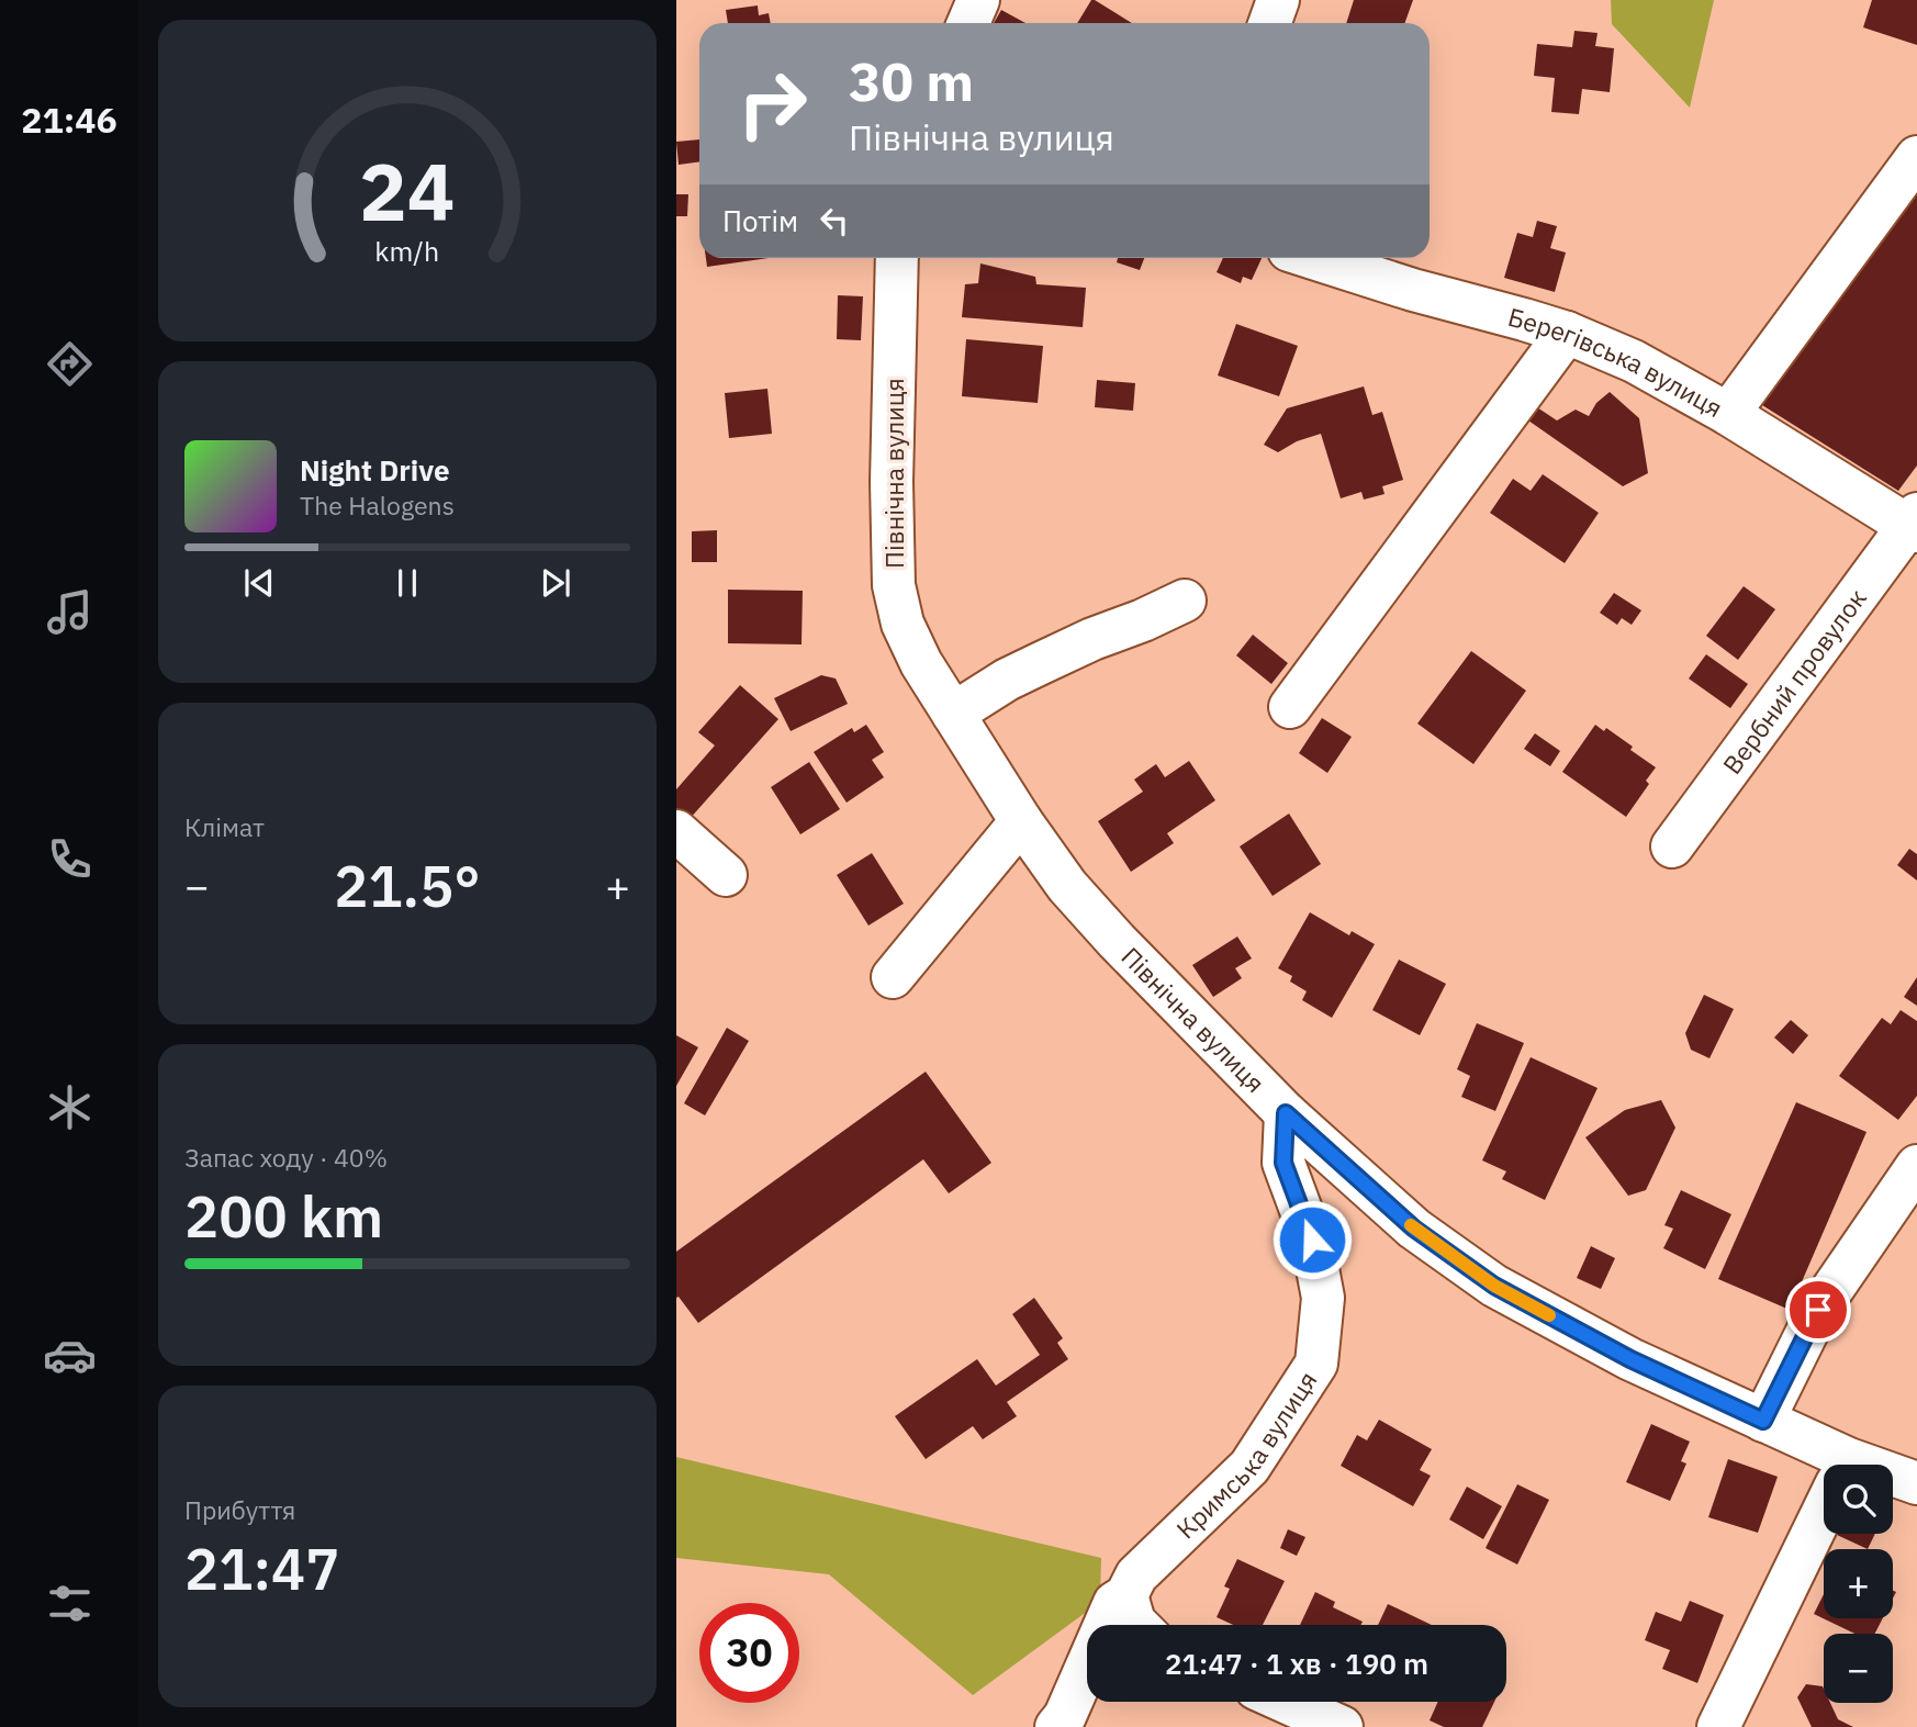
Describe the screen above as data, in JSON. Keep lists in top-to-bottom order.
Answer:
{
  "streets": {
    "street": [
      "Берегівська вулиця",
      "Північна вулиця",
      "Вербний провулок",
      "Кримська вулиця"
    ]
  },
  "crossings": [
    ["Берегівська вулиця", "Вербний провулок"],
    ["Північна вулиця", "Кримська вулиця"]
  ],
  "page": {
    "tabs": "21:46",
    "turn": ["30 m", "Північна вулиця"],
    "then": "Потім",
    "song": ["Night Drive", "The Halogens"],
    "tile": [
      "Клімат",
      ["Запас ходу · 40%", "200 km"],
      ["Прибуття", "21:47"]
    ],
    "heat": ["−", "21.5°", "+"],
    "map_buttons": ["+", "−"],
    "limit": "30",
    "trip": "21:47 · 1 хв · 190 m",
    "gauge": ["24", "km/h"]
  }
}
